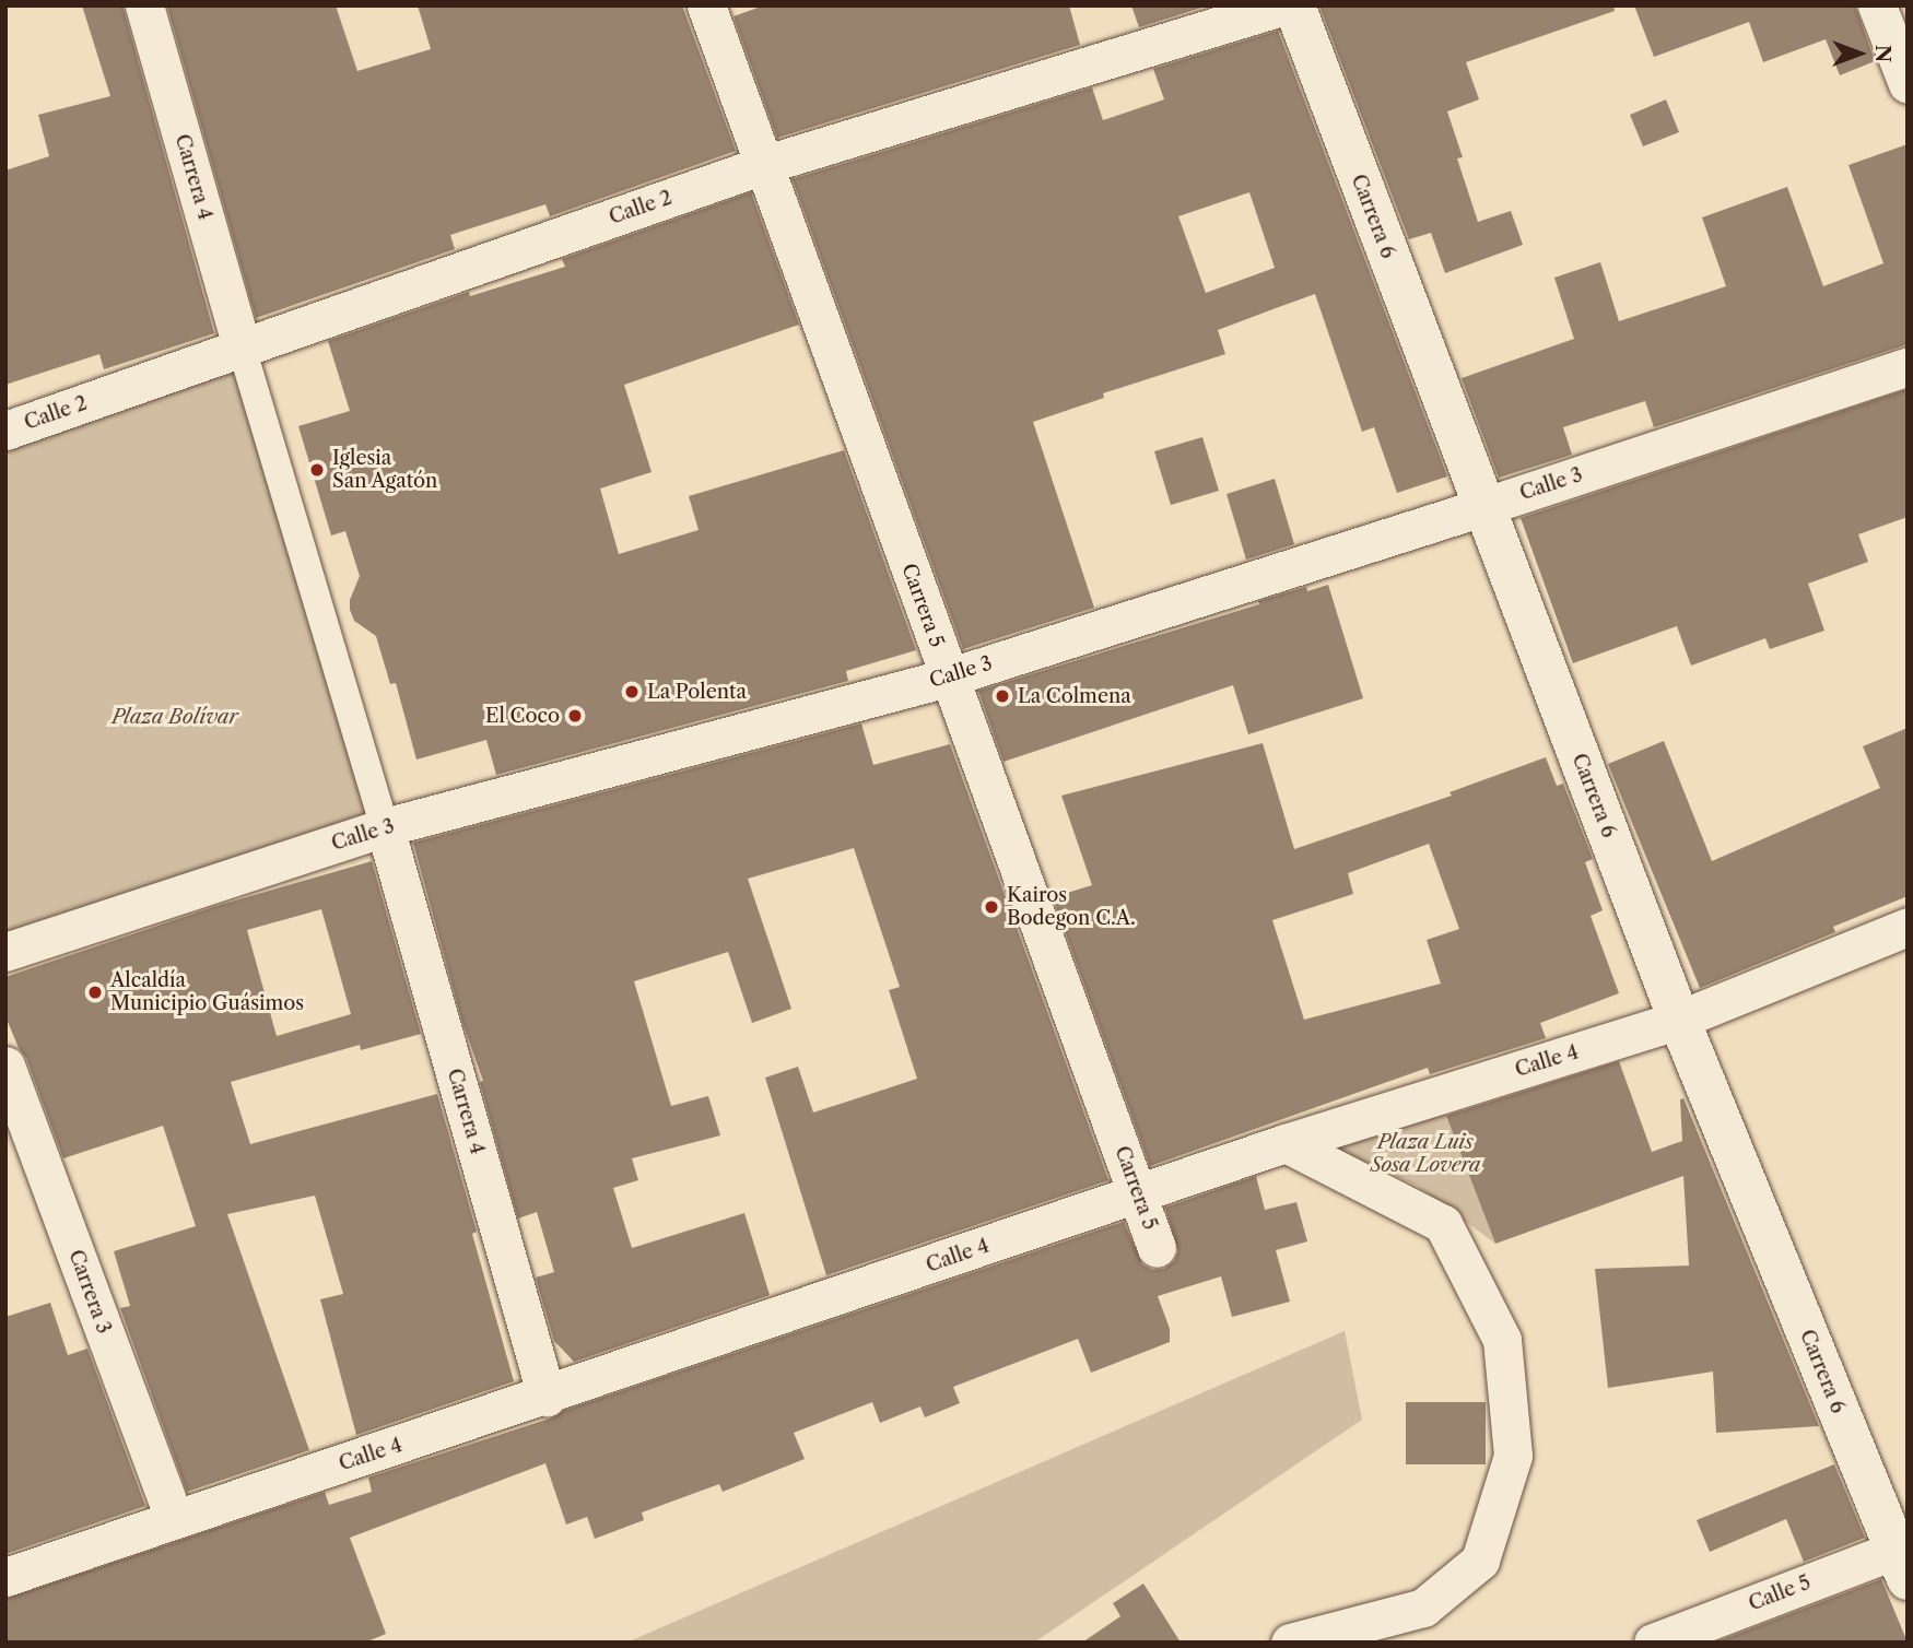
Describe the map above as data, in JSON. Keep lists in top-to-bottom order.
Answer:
{
  "streets": {
    "main road": ["Carrera 6"],
    "street": [
      "Carrera 4",
      "Calle 2",
      "Calle 3",
      "Carrera 5",
      "Calle 4",
      "Carrera 3",
      "Calle 5"
    ]
  },
  "crossings": [
    ["Carrera 4", "Calle 2"],
    ["Carrera 4", "Calle 3"],
    ["Carrera 4", "Calle 4"],
    ["Calle 2", "Carrera 5"],
    ["Carrera 6", "Calle 3"],
    ["Carrera 6", "Calle 4"],
    ["Carrera 6", "Calle 5"],
    ["Calle 3", "Carrera 5"],
    ["Carrera 5", "Calle 4"],
    ["Calle 4", "Carrera 3"]
  ],
  "parks": ["Plaza Bolívar", "Plaza Luis Sosa Lovera"],
  "places": [
    "Iglesia San Agatón",
    "La Polenta",
    "La Colmena",
    "El Coco",
    "Kairos Bodegon C.A.",
    "Alcaldía Municipio Guásimos"
  ],
  "north": "right"
}
